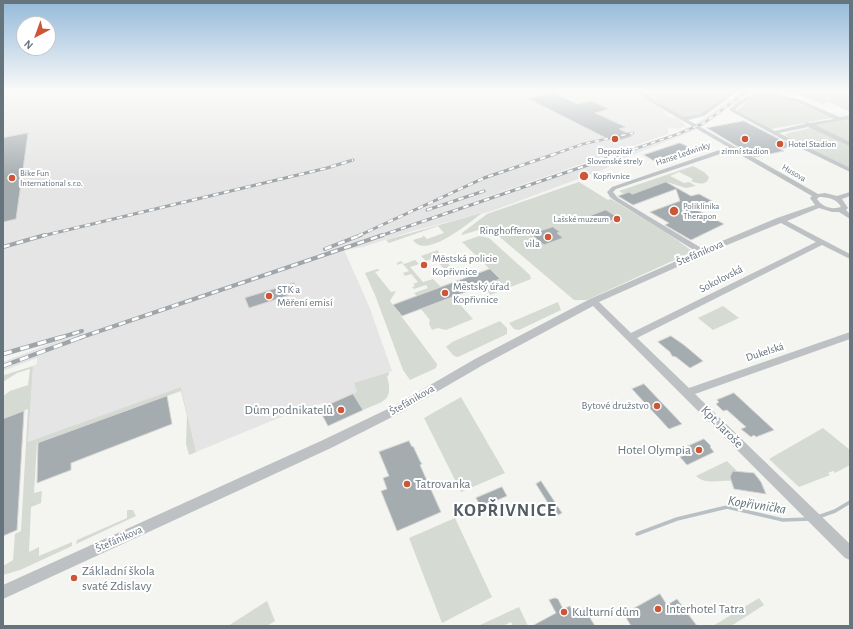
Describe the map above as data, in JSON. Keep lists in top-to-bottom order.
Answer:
{
  "streets": {
    "street": [
      "Hanse Ledwinky",
      "Husova",
      "Štefánikova",
      "Sokolovská",
      "Dukelská",
      "Kpt. Jaroše"
    ]
  },
  "crossings": [
    ["Hanse Ledwinky", "Husova"],
    ["Hanse Ledwinky", "Štefánikova"],
    ["Štefánikova", "Kpt. Jaroše"],
    ["Sokolovská", "Kpt. Jaroše"],
    ["Dukelská", "Kpt. Jaroše"]
  ],
  "districts": ["KOPŘIVNICE"],
  "water": ["Kopřivnička"],
  "places": [
    "Depozitář Slovenské strely",
    "zimní stadion",
    "Hotel Stadion",
    "Kopřivnice",
    "Bike Fun International s.r.o.",
    "Poliklinika Therapon",
    "Lašské muzeum",
    "Ringhofferova vila",
    "Městská policie Kopřivnice",
    "Městský úřad Kopřivnice",
    "STK a Měření emisí",
    "Bytové družstvo",
    "Dům podnikatelů",
    "Hotel Olympia",
    "Tatrovanka",
    "Základní škola svaté Zdislavy",
    "Interhotel Tatra",
    "Kulturní dům"
  ],
  "north": "bottom left"
}
